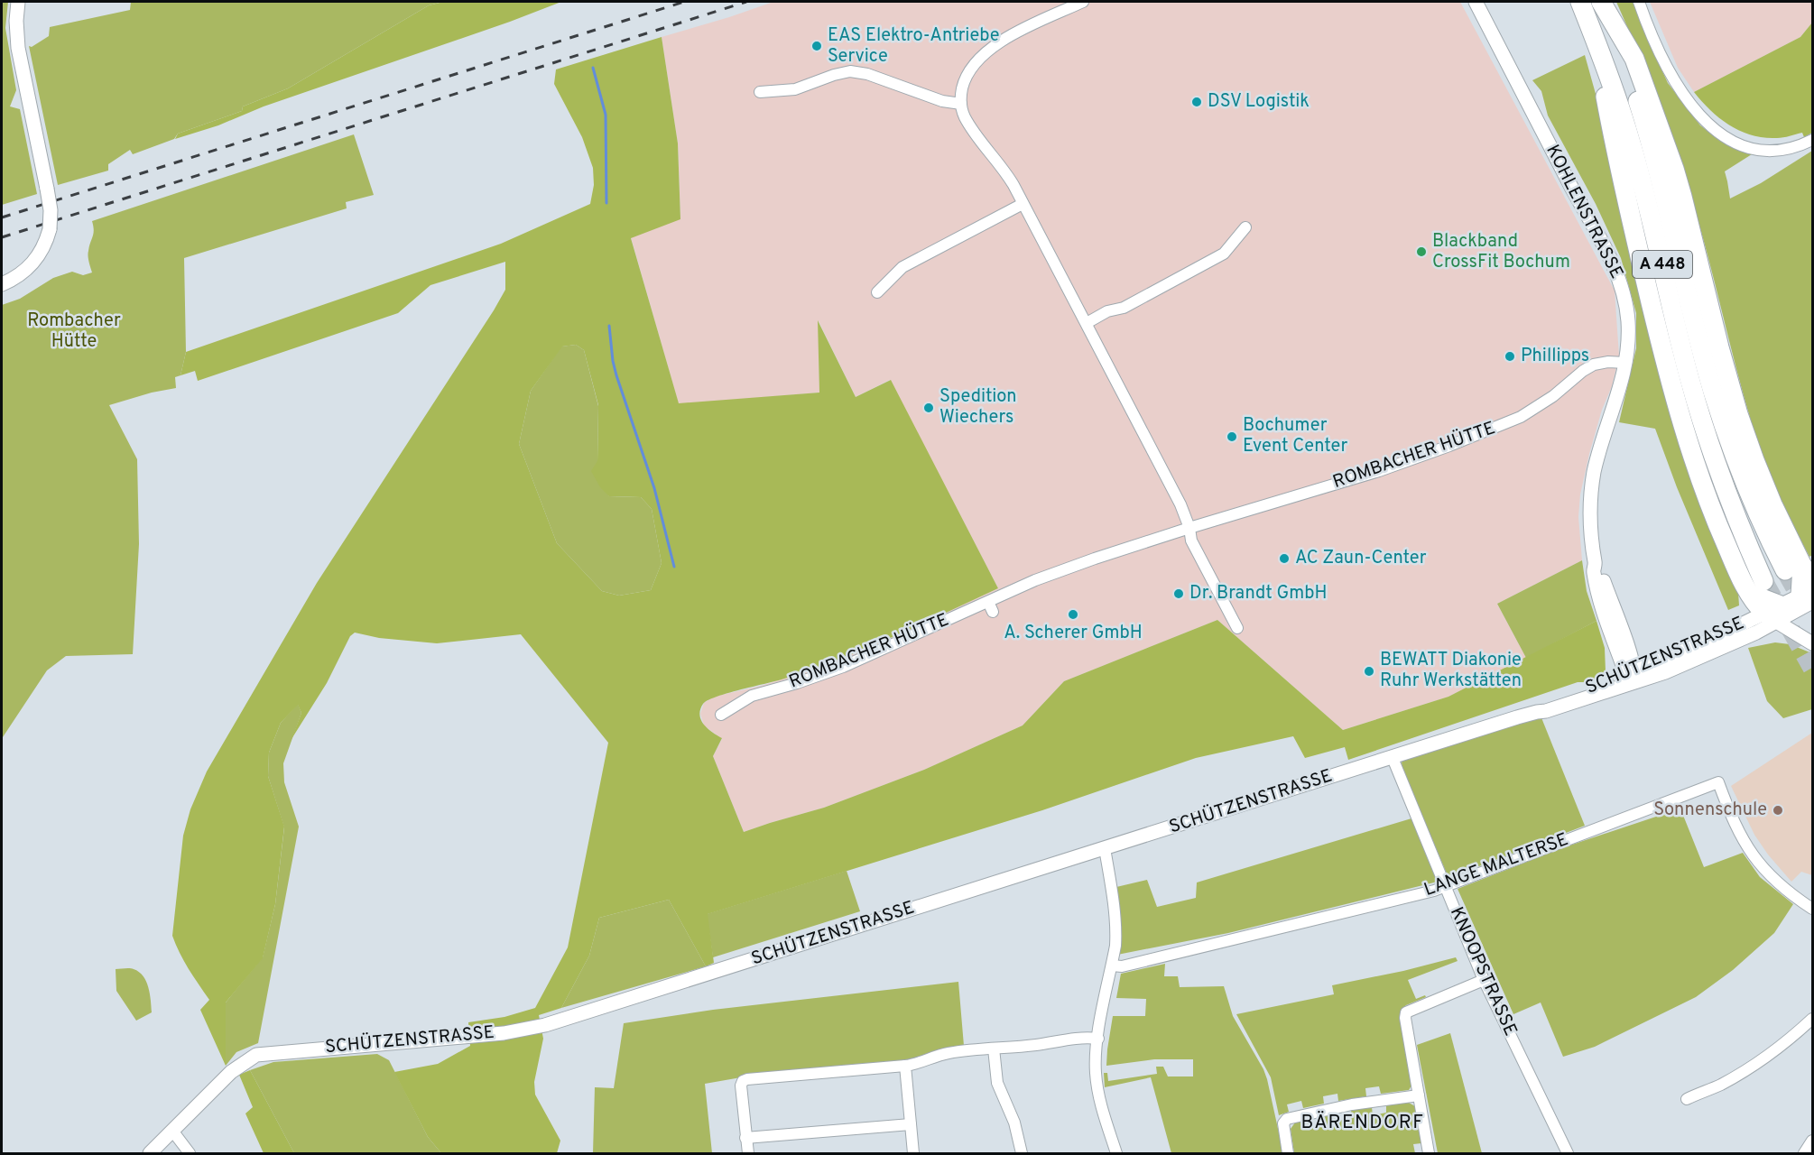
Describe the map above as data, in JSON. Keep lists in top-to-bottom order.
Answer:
{
  "streets": {
    "highway": ["A 448"],
    "street": [
      "KOHLENSTRASSE",
      "ROMBACHER HÜTTE",
      "SCHÜTZENSTRASSE",
      "LANGE MALTERSE",
      "KNOOPSTRASSE"
    ]
  },
  "crossings": [
    ["KOHLENSTRASSE", "ROMBACHER HÜTTE"],
    ["KOHLENSTRASSE", "SCHÜTZENSTRASSE"],
    ["A 448", "SCHÜTZENSTRASSE"],
    ["SCHÜTZENSTRASSE", "KNOOPSTRASSE"],
    ["LANGE MALTERSE", "KNOOPSTRASSE"]
  ],
  "districts": ["BÄRENDORF"],
  "parks": ["Rombacher Hütte"],
  "places": [
    "EAS Elektro-Antriebe Service",
    "DSV Logistik",
    "Blackband CrossFit Bochum",
    "Phillipps",
    "Spedition Wiechers",
    "Bochumer Event Center",
    "AC Zaun-Center",
    "Dr. Brandt GmbH",
    "A. Scherer GmbH",
    "BEWATT Diakonie Ruhr Werkstätten",
    "Sonnenschule"
  ]
}
